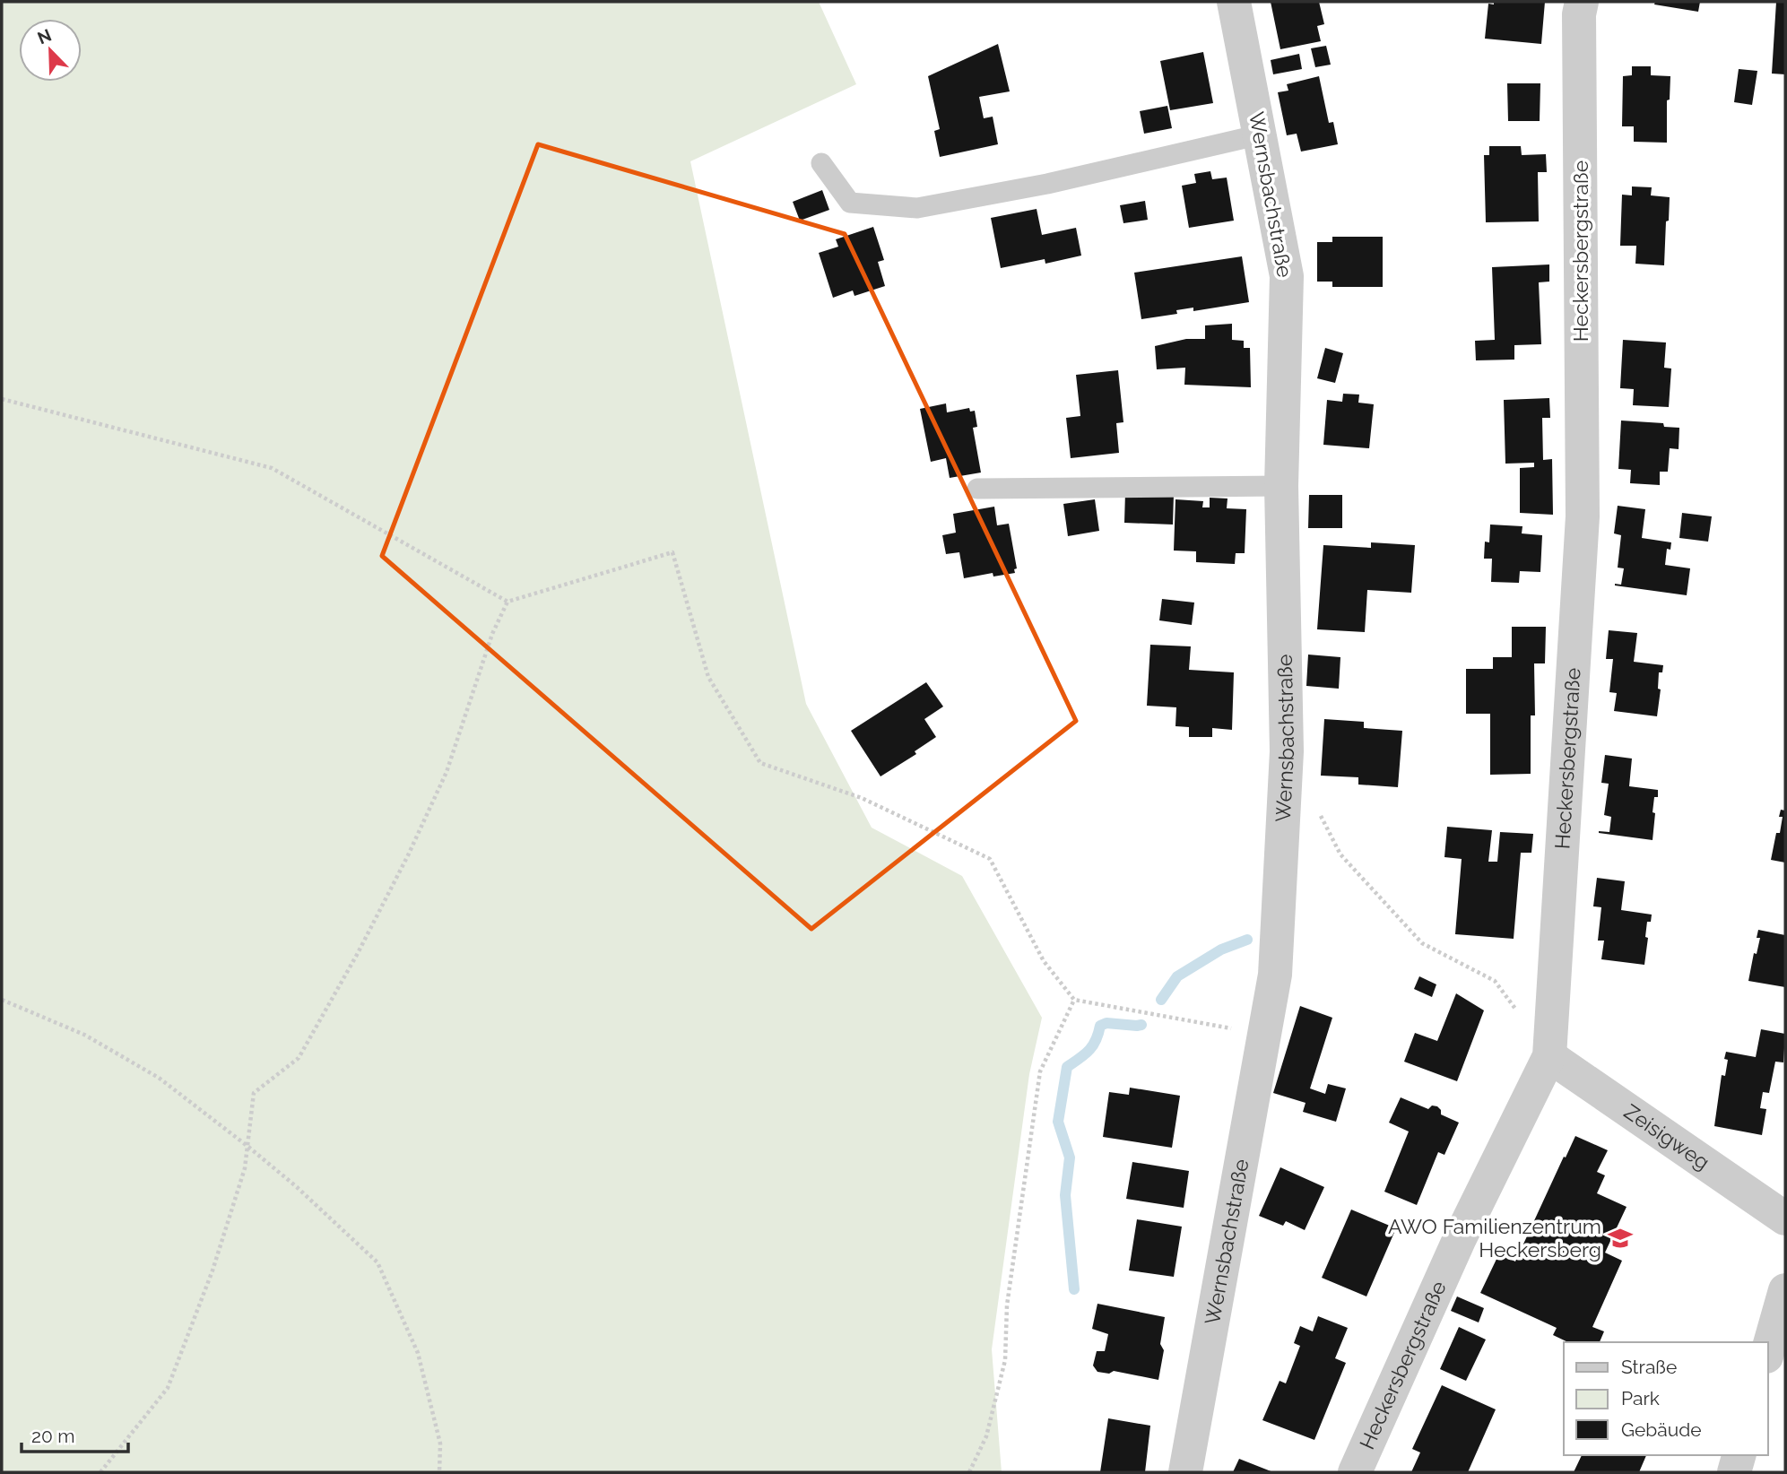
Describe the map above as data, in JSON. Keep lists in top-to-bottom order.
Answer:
{
  "streets": {
    "street": ["Wernsbachstraße", "Heckersbergstraße", "Zeisigweg"]
  },
  "crossings": [
    ["Heckersbergstraße", "Zeisigweg"]
  ],
  "places": {
    "school or university": ["AWO Familienzentrum Heckersberg"]
  },
  "legend": ["Straße", "Park", "Gebäude"],
  "scale_bar": "20 m",
  "north": "top left"
}
